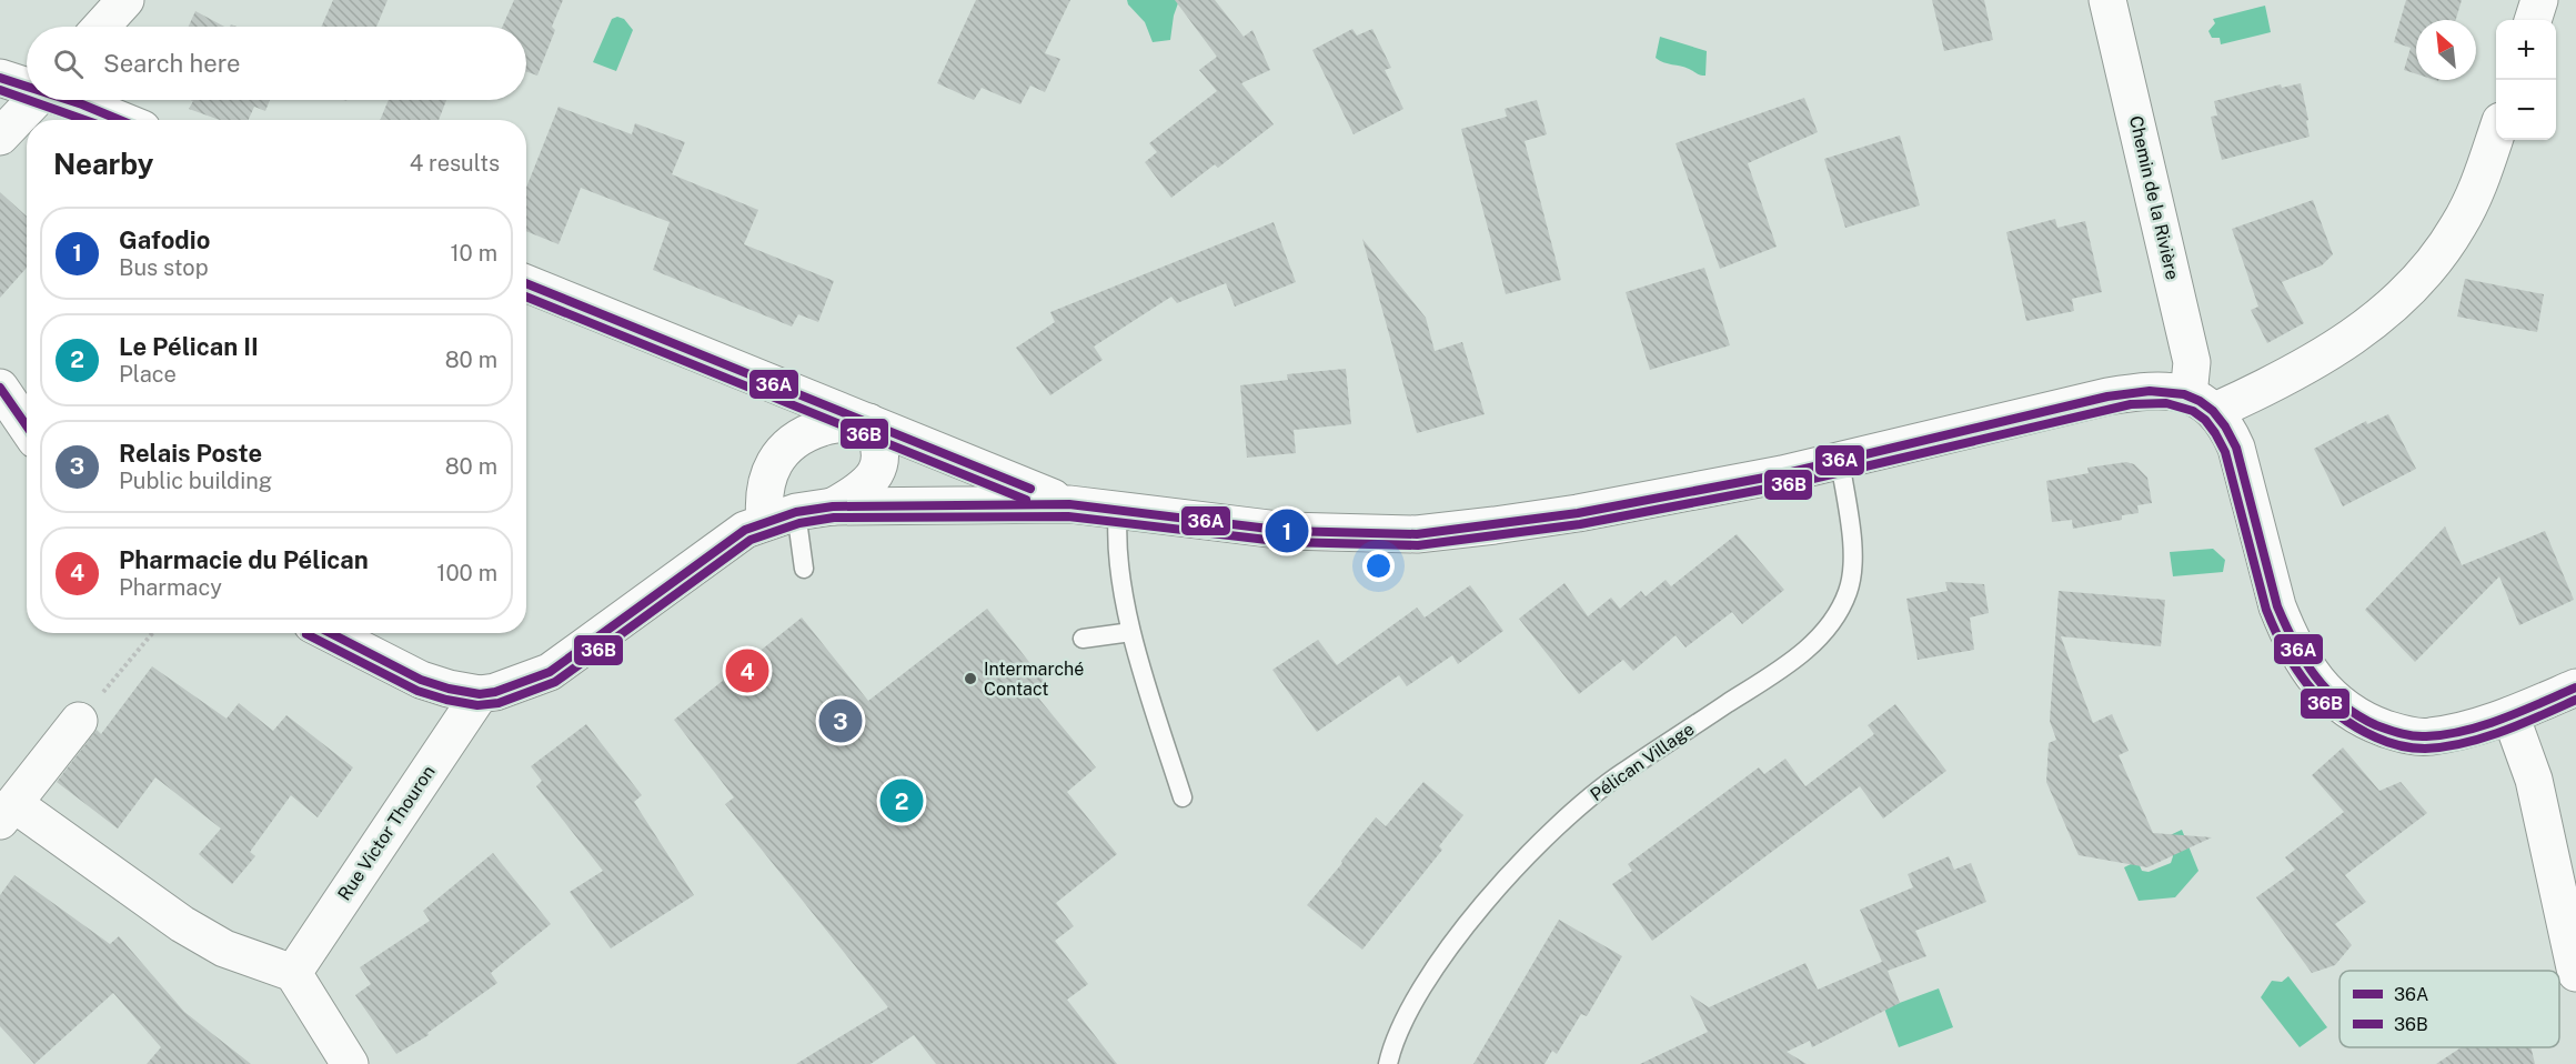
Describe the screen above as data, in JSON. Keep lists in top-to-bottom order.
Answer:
{
  "streets": {
    "street": ["Chemin de la Rivière", "Rue Victor Thouron"],
    "lane": ["Pélican Village"]
  },
  "places": ["Intermarché Contact"],
  "lines": ["transit line 36A", "transit line 36B"],
  "legend": ["36A", "36B"],
  "north": "top left",
  "page": {
    "map_buttons": ["+", "−"],
    "search": "Search here",
    "heading": ["Nearby", "4 results"],
    "list": [
      {
        "mark": "1",
        "name": "Gafodio",
        "note": "Bus stop",
        "value": "10 m"
      },
      {
        "mark": "2",
        "name": "Le Pélican II",
        "note": "Place",
        "value": "80 m"
      },
      {
        "mark": "3",
        "name": "Relais Poste",
        "note": "Public building",
        "value": "80 m"
      },
      {
        "mark": "4",
        "name": "Pharmacie du Pélican",
        "note": "Pharmacy",
        "value": "100 m"
      }
    ],
    "pins": [
      "1",
      "4",
      "3",
      "2"
    ]
  }
}
